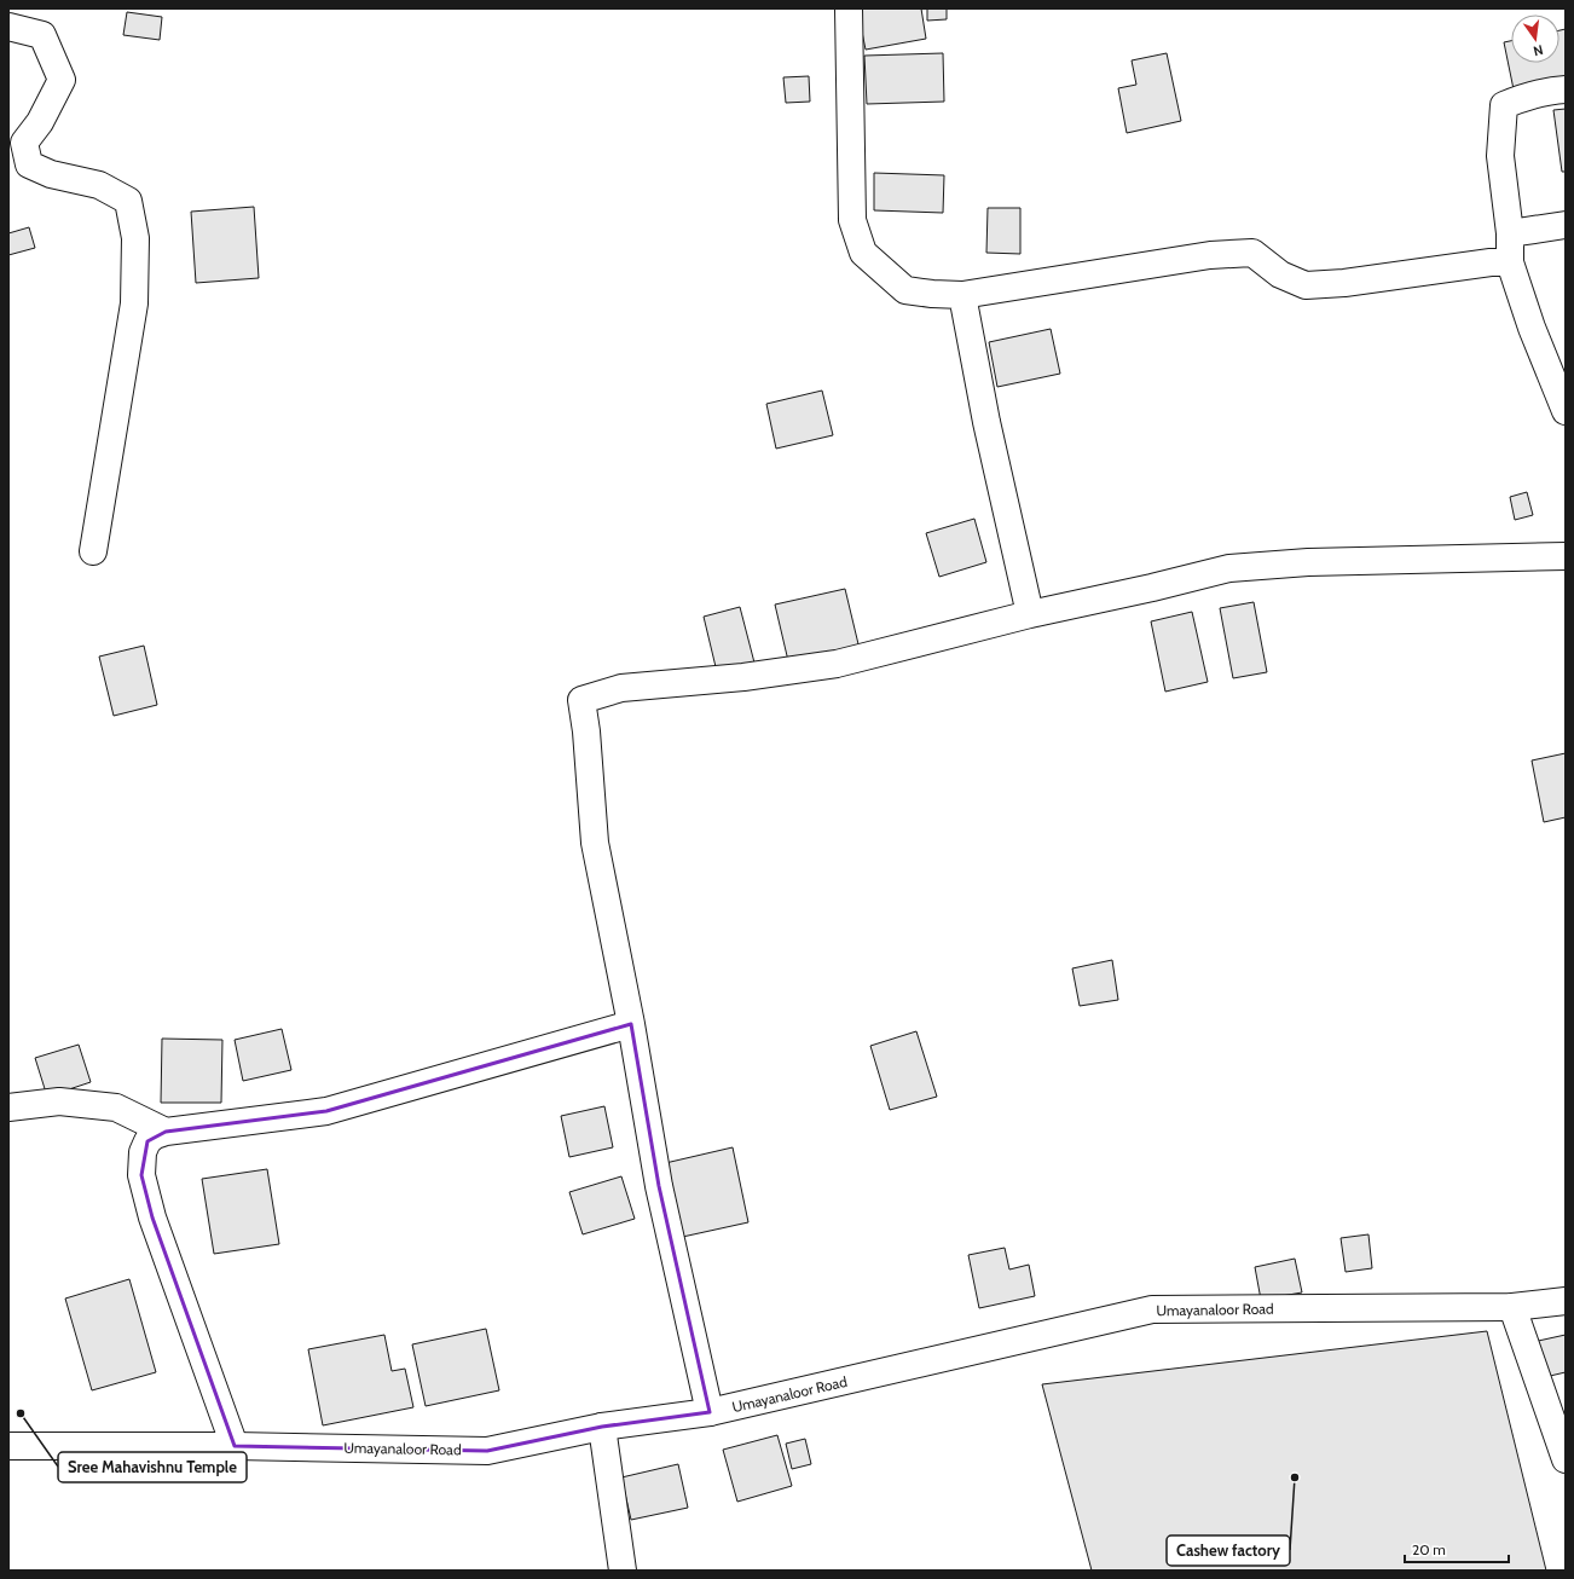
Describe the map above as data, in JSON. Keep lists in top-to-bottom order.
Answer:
{
  "streets": {
    "street": ["Umayanaloor Road"]
  },
  "places": ["Sree Mahavishnu Temple", "Cashew factory"],
  "scale_bar": "20 m",
  "north": "bottom"
}
